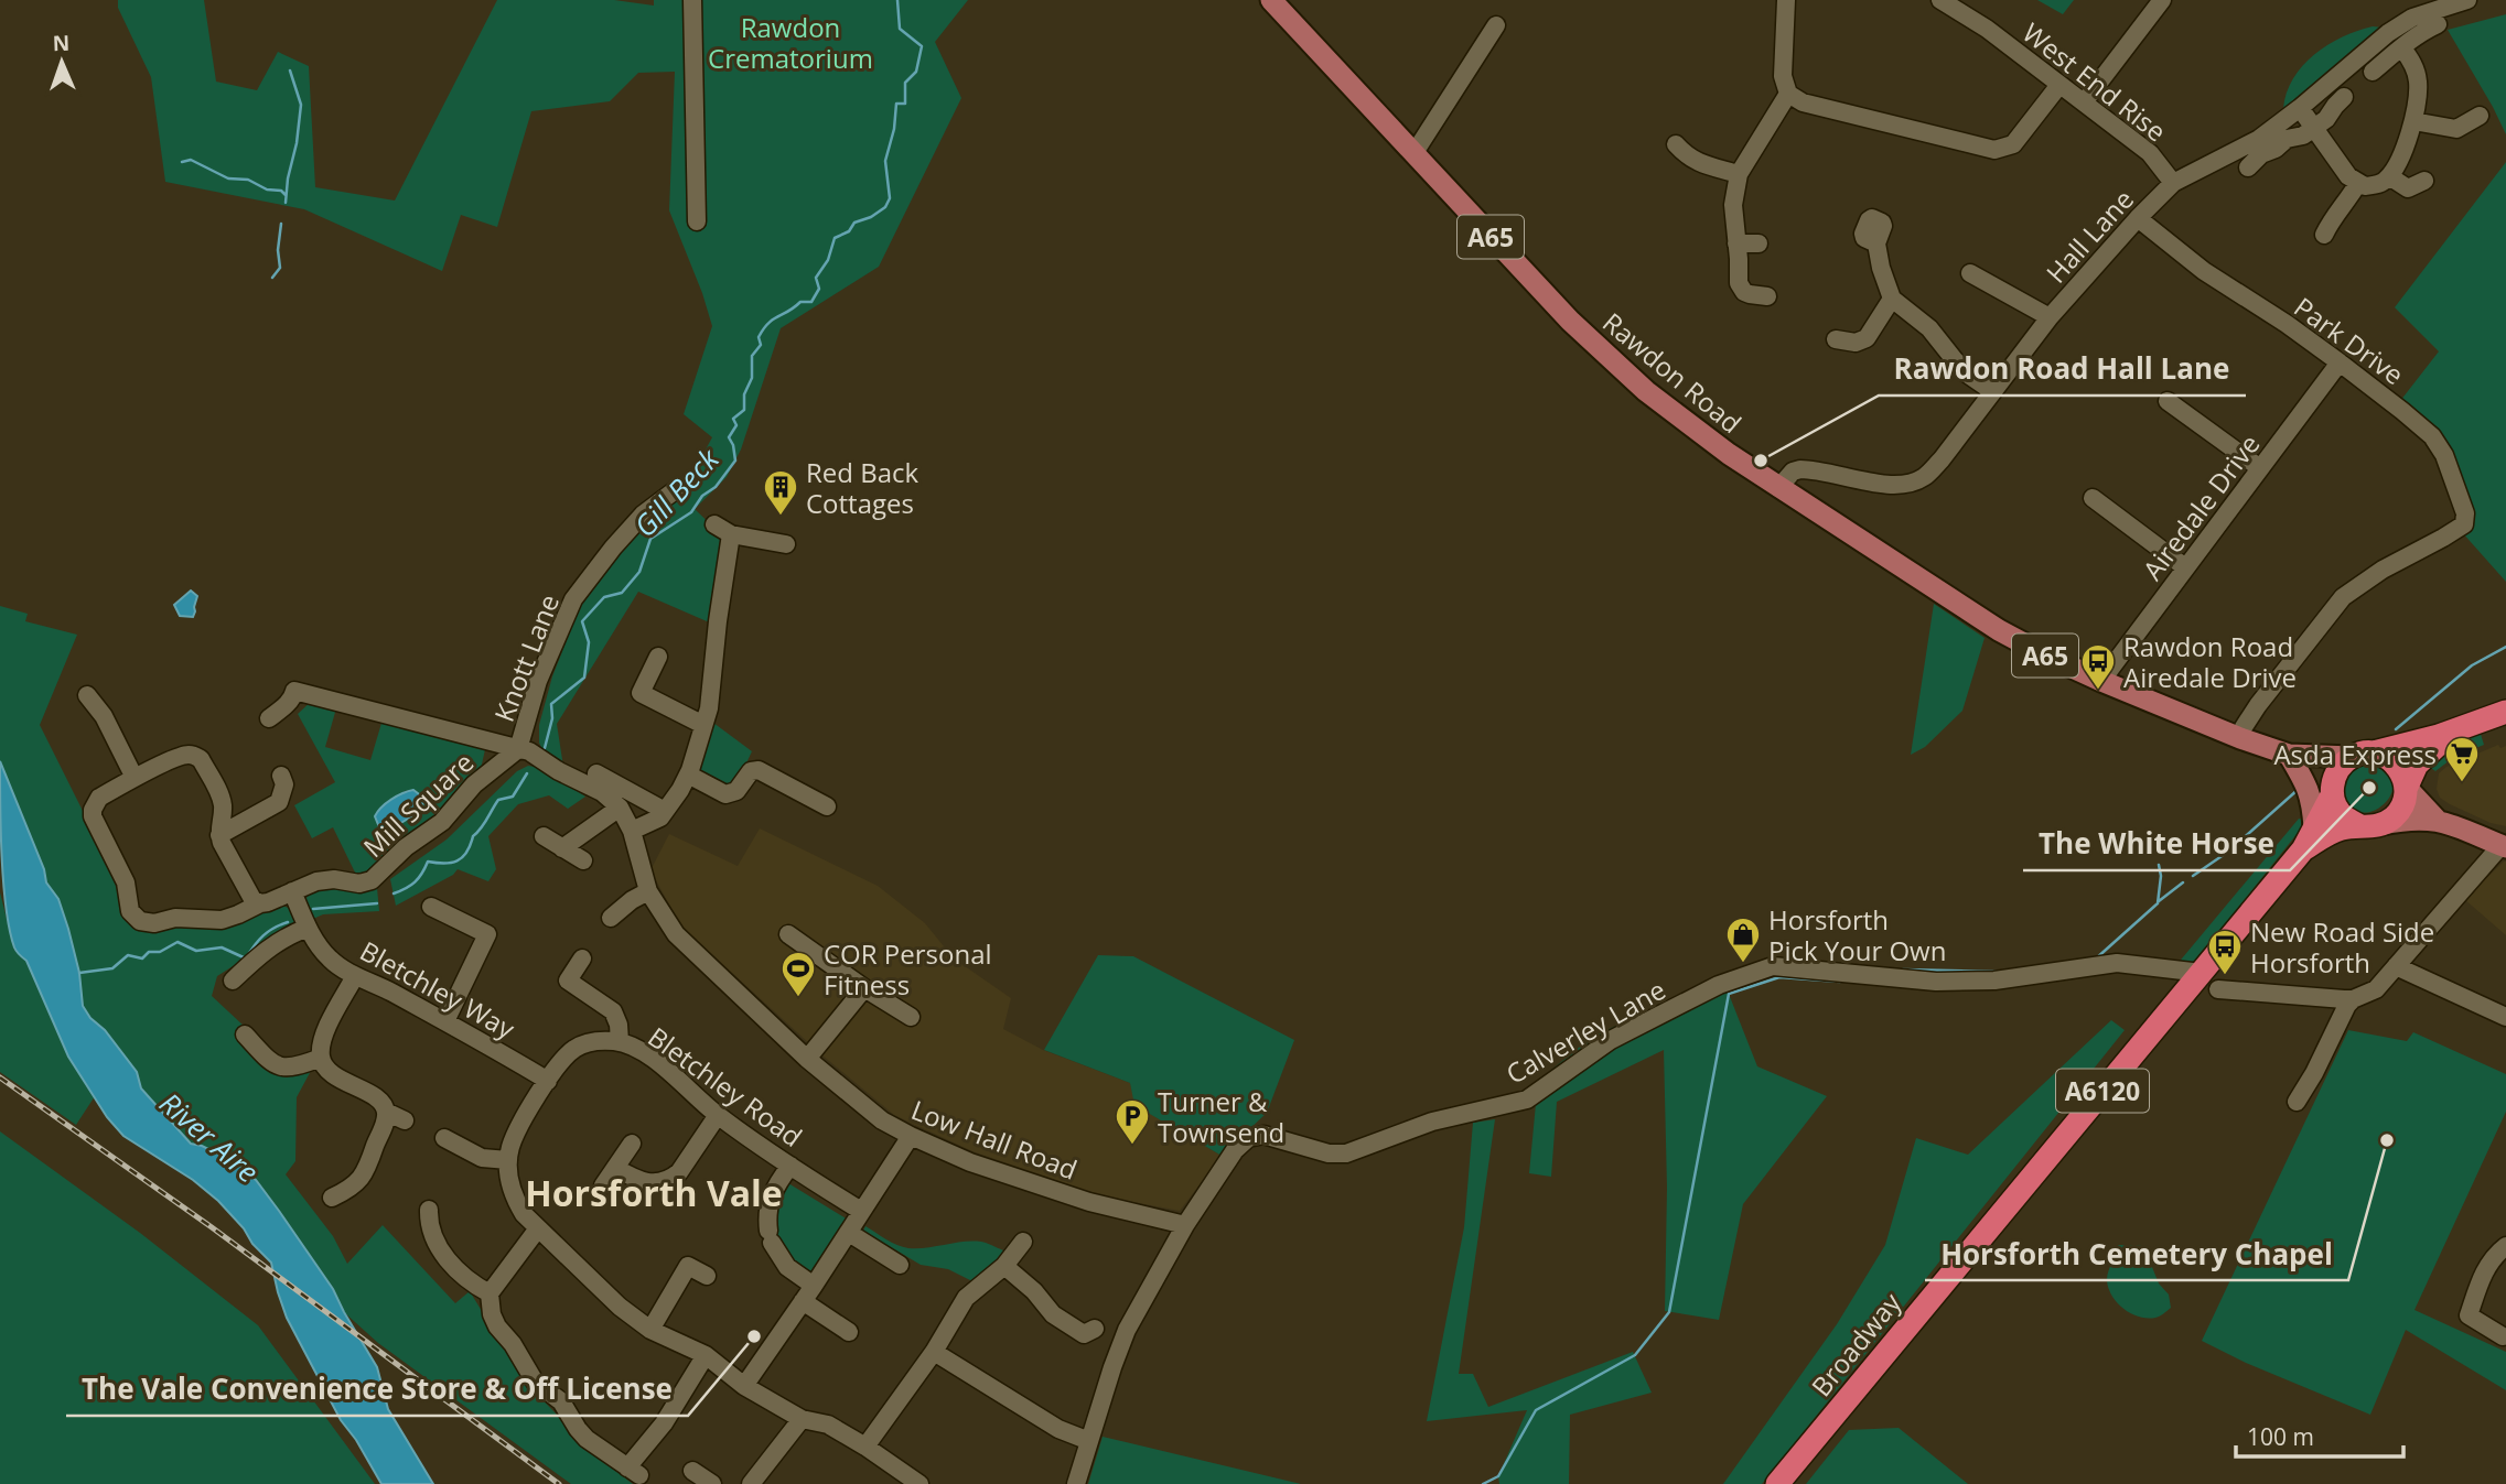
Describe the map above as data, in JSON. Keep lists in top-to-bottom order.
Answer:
{
  "streets": {
    "highway": ["A6120", "Broadway"],
    "main road": ["A65", "Rawdon Road"],
    "street": [
      "West End Rise",
      "Hall Lane",
      "Park Drive",
      "Airedale Drive",
      "Knott Lane",
      "Mill Square",
      "Bletchley Way",
      "Calverley Lane",
      "Bletchley Road",
      "Low Hall Road"
    ]
  },
  "crossings": [
    ["West End Rise", "Hall Lane"],
    ["Hall Lane", "Park Drive"],
    ["Hall Lane", "Rawdon Road"],
    ["Park Drive", "Rawdon Road"],
    ["Park Drive", "Airedale Drive"],
    ["Rawdon Road", "Airedale Drive"],
    ["Rawdon Road", "A6120"],
    ["Knott Lane", "Mill Square"],
    ["Knott Lane", "Low Hall Road"],
    ["Mill Square", "Bletchley Way"],
    ["Mill Square", "Low Hall Road"],
    ["Bletchley Way", "Bletchley Road"],
    ["Calverley Lane", "Low Hall Road"],
    ["Calverley Lane", "Broadway"],
    ["A6120", "Broadway"]
  ],
  "districts": ["Horsforth Vale"],
  "water": ["Gill Beck", "River Aire"],
  "parks": ["Rawdon Crematorium"],
  "places": {
    "other": [
      "Rawdon Road Hall Lane",
      "The White Horse",
      "Horsforth Cemetery Chapel",
      "The Vale Convenience Store & Off License"
    ],
    "building": ["Red Back Cottages"],
    "bus stop": ["Rawdon Road Airedale Drive", "New Road Side Horsforth"],
    "supermarket": ["Asda Express"],
    "shop": ["Horsforth Pick Your Own"],
    "sports": ["COR Personal Fitness"],
    "parking": ["Turner & Townsend"]
  },
  "scale_bar": "100 m",
  "north": "top"
}
